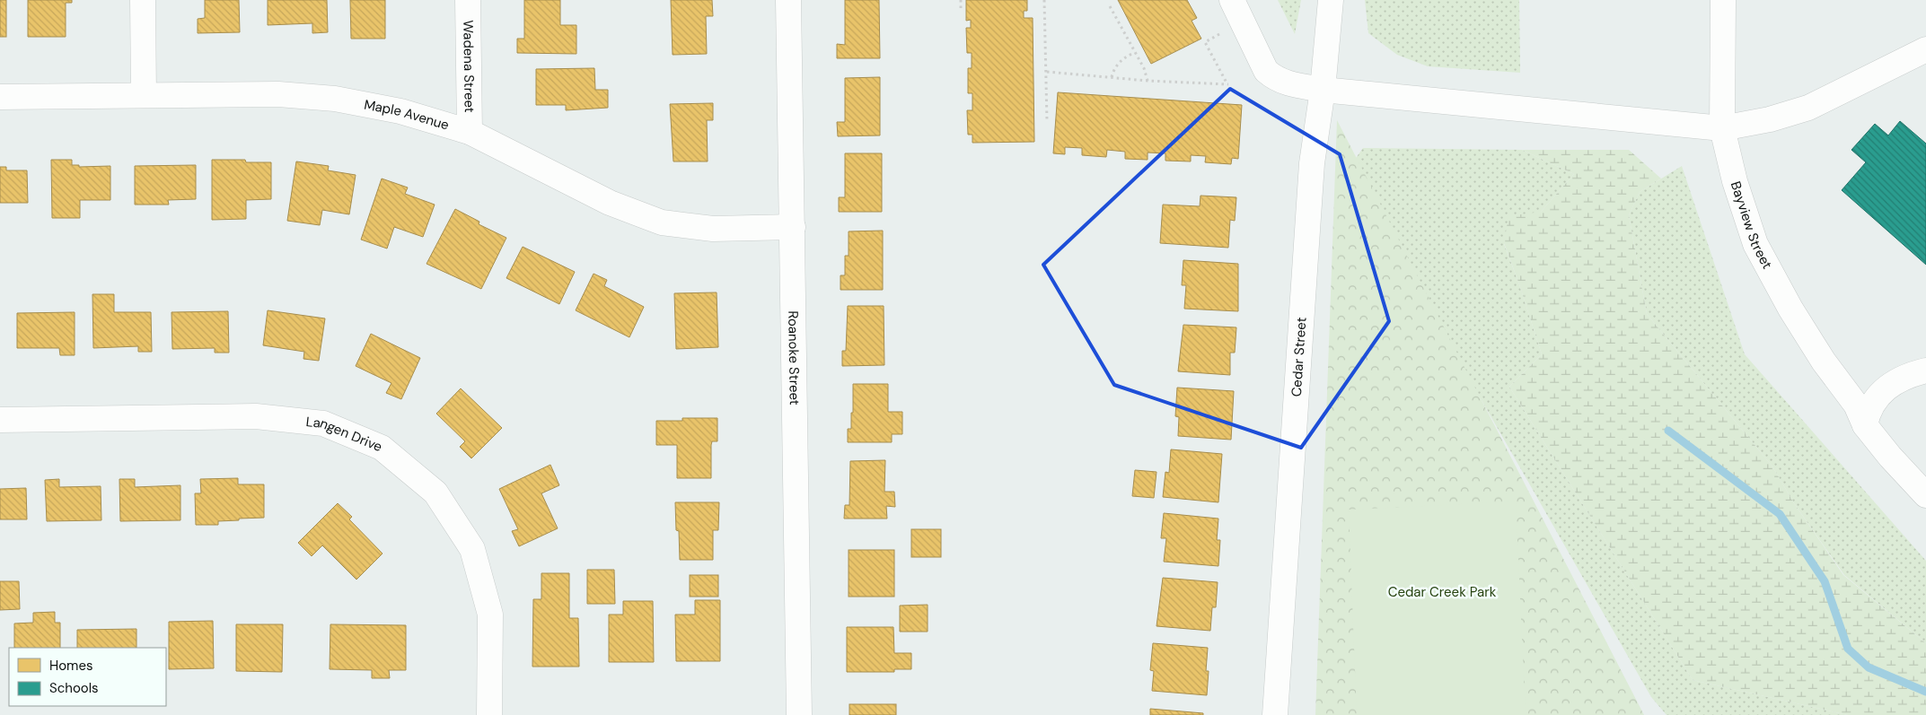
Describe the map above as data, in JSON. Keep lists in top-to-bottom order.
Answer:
{
  "streets": {
    "street": [
      "Wadena Street",
      "Maple Avenue",
      "Bayview Street",
      "Roanoke Street",
      "Cedar Street",
      "Langen Drive"
    ]
  },
  "crossings": [
    ["Wadena Street", "Maple Avenue"],
    ["Maple Avenue", "Roanoke Street"]
  ],
  "parks": ["Cedar Creek Park"],
  "legend": ["Homes", "Schools"]
}
